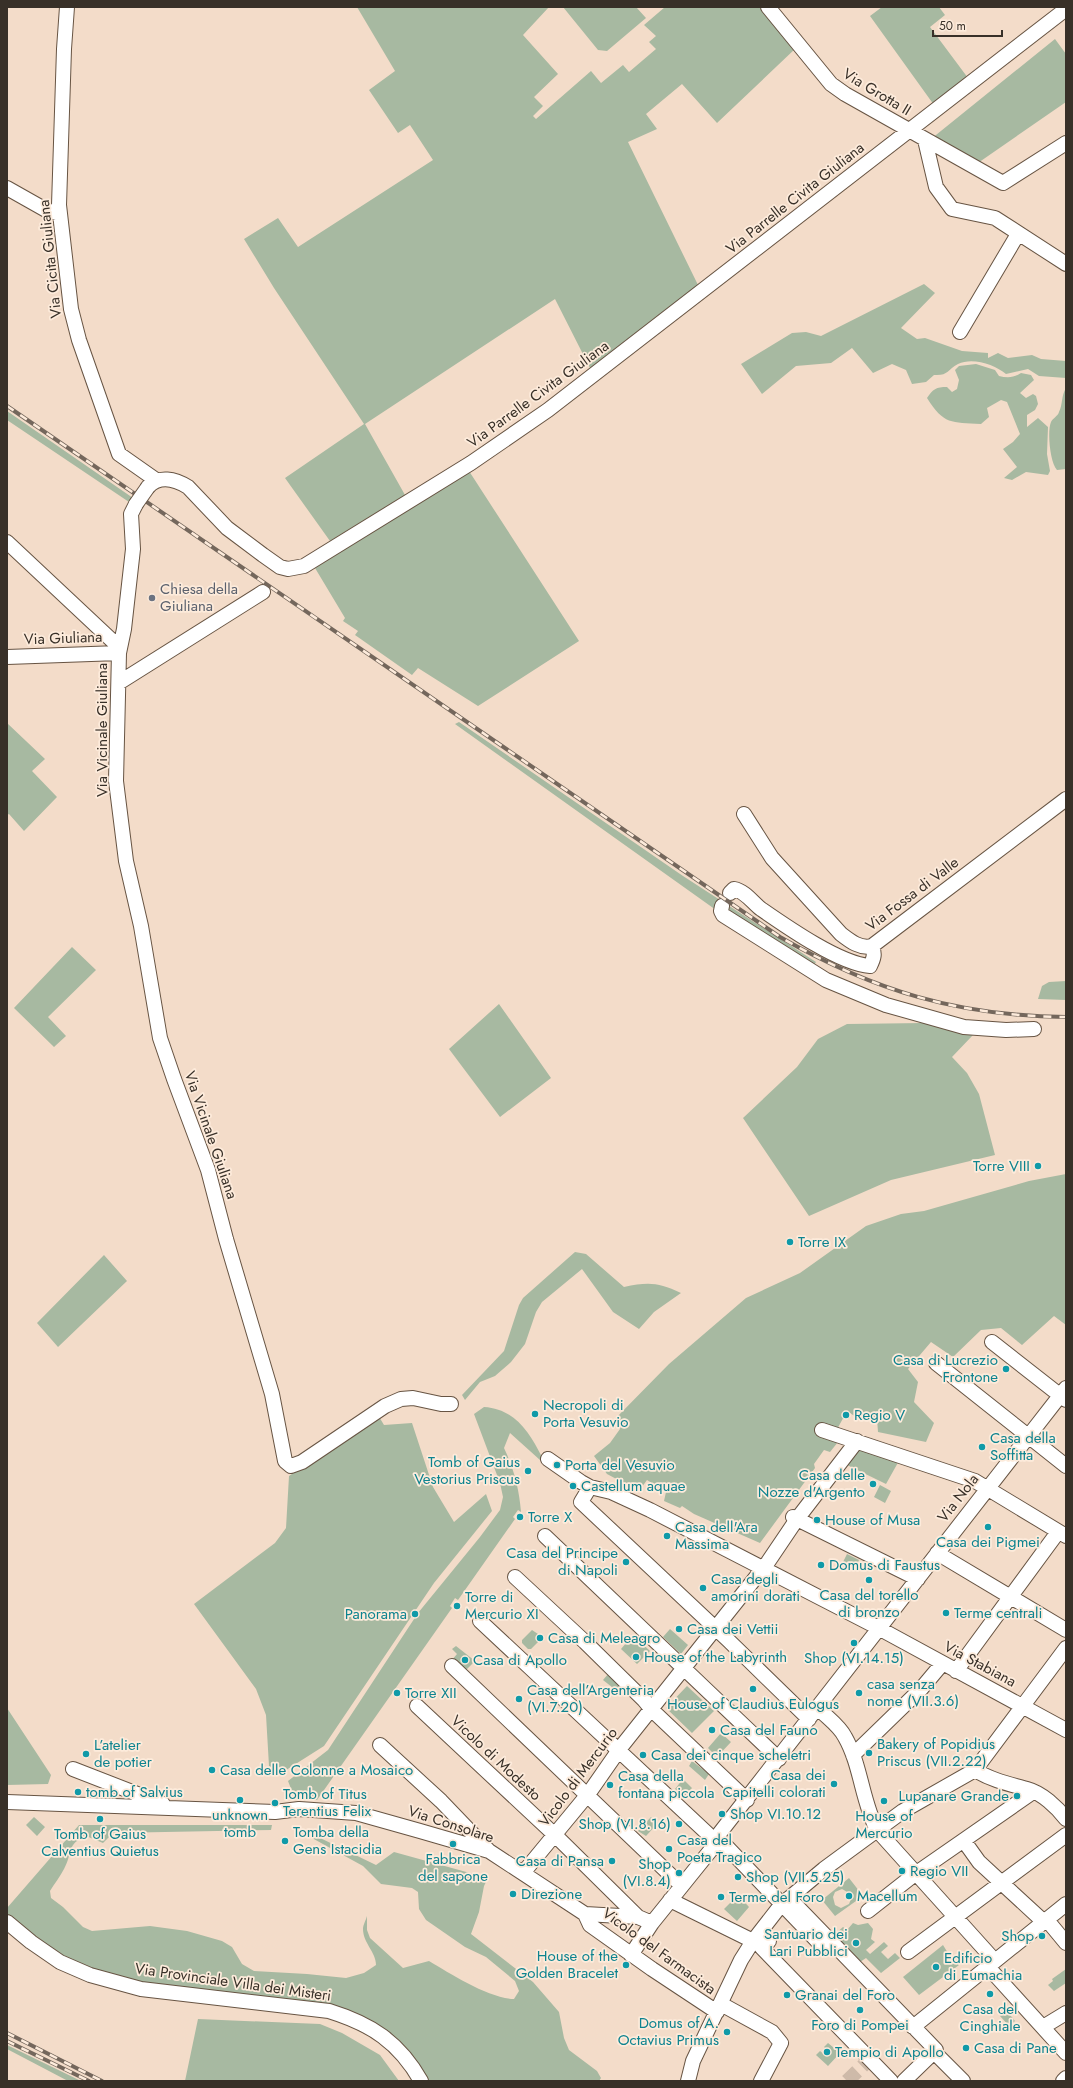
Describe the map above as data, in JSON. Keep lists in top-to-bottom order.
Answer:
{
  "streets": {
    "street": [
      "Via Grotta II",
      "Via Parrelle Civita Giuliana",
      "Via Cicita Giuliana",
      "Via Giuliana",
      "Via Vicinale Giuliana",
      "Via Fossa di Valle",
      "Via Nola",
      "Via Stabiana",
      "Vicolo di Modesto",
      "Vicolo di Mercurio",
      "Via Consolare",
      "Vicolo del Farmacista",
      "Via Provinciale Villa dei Misteri"
    ]
  },
  "crossings": [
    ["Via Grotta II", "Via Parrelle Civita Giuliana"],
    ["Via Parrelle Civita Giuliana", "Via Cicita Giuliana"],
    ["Via Giuliana", "Via Vicinale Giuliana"],
    ["Via Nola", "Via Stabiana"],
    ["Via Nola", "Via Consolare"],
    ["Via Nola", "Vicolo del Farmacista"],
    ["Via Stabiana", "Vicolo di Mercurio"],
    ["Vicolo di Modesto", "Vicolo di Mercurio"],
    ["Vicolo di Modesto", "Via Consolare"],
    ["Vicolo di Mercurio", "Via Consolare"],
    ["Via Consolare", "Vicolo del Farmacista"]
  ],
  "places": [
    "Chiesa della Giuliana",
    "Torre VIII",
    "Torre IX",
    "Casa di Lucrezio Frontone",
    "Necropoli di Porta Vesuvio",
    "Regio V",
    "Casa della Soffitta",
    "Porta del Vesuvio",
    "Tomb of Gaius Vestorius Priscus",
    "Casa delle Nozze d'Argento",
    "Castellum aquae",
    "Torre X",
    "House of Musa",
    "Casa dei Pigmei",
    "Casa dell'Ara Massima",
    "Casa del Principe di Napoli",
    "Domus di Faustus",
    "Casa del torello di bronzo",
    "Casa degli amorini dorati",
    "Torre di Mercurio XI",
    "Terme centrali",
    "Panorama",
    "Casa dei Vettii",
    "Casa di Meleagro",
    "Shop (VI.14.15)",
    "House of the Labyrinth",
    "Casa di Apollo",
    "House of Claudius Eulogus",
    "Torre XII",
    "casa senza nome (VII.3.6)",
    "Casa dell’Argenteria (VI.7.20)",
    "Casa del Fauno",
    "Bakery of Popidius Priscus (VII.2.22)",
    "L’atelier de potier",
    "Casa dei cinque scheletri",
    "Casa delle Colonne a Mosaico",
    "Casa dei Capitelli colorati",
    "Casa della fontana piccola",
    "tomb of Salvius",
    "Lupanare Grande",
    "unknown tomb",
    "House of Mercurio",
    "Tomb of Titus Terentius Felix",
    "Shop VI.10.12",
    "Tomb of Gaius Calventius Quietus",
    "Shop (VI.8.16)",
    "Tomba della Gens Istacidia",
    "Fabbrica del sapone",
    "Casa del Poeta Tragico",
    "Casa di Pansa",
    "Regio VII",
    "Shop (VI.8.4)",
    "Shop (VII.5.25)",
    "Direzione",
    "Macellum",
    "Terme del Foro",
    "Shop",
    "Santuario dei Lari Pubblici",
    "House of the Golden Bracelet",
    "Edificio di Eumachia",
    "Casa del Cinghiale",
    "Granai del Foro",
    "Foro di Pompei",
    "Domus of A. Octavius Primus",
    "Casa di Pane",
    "Tempio di Apollo"
  ],
  "scale_bar": "50 m"
}
